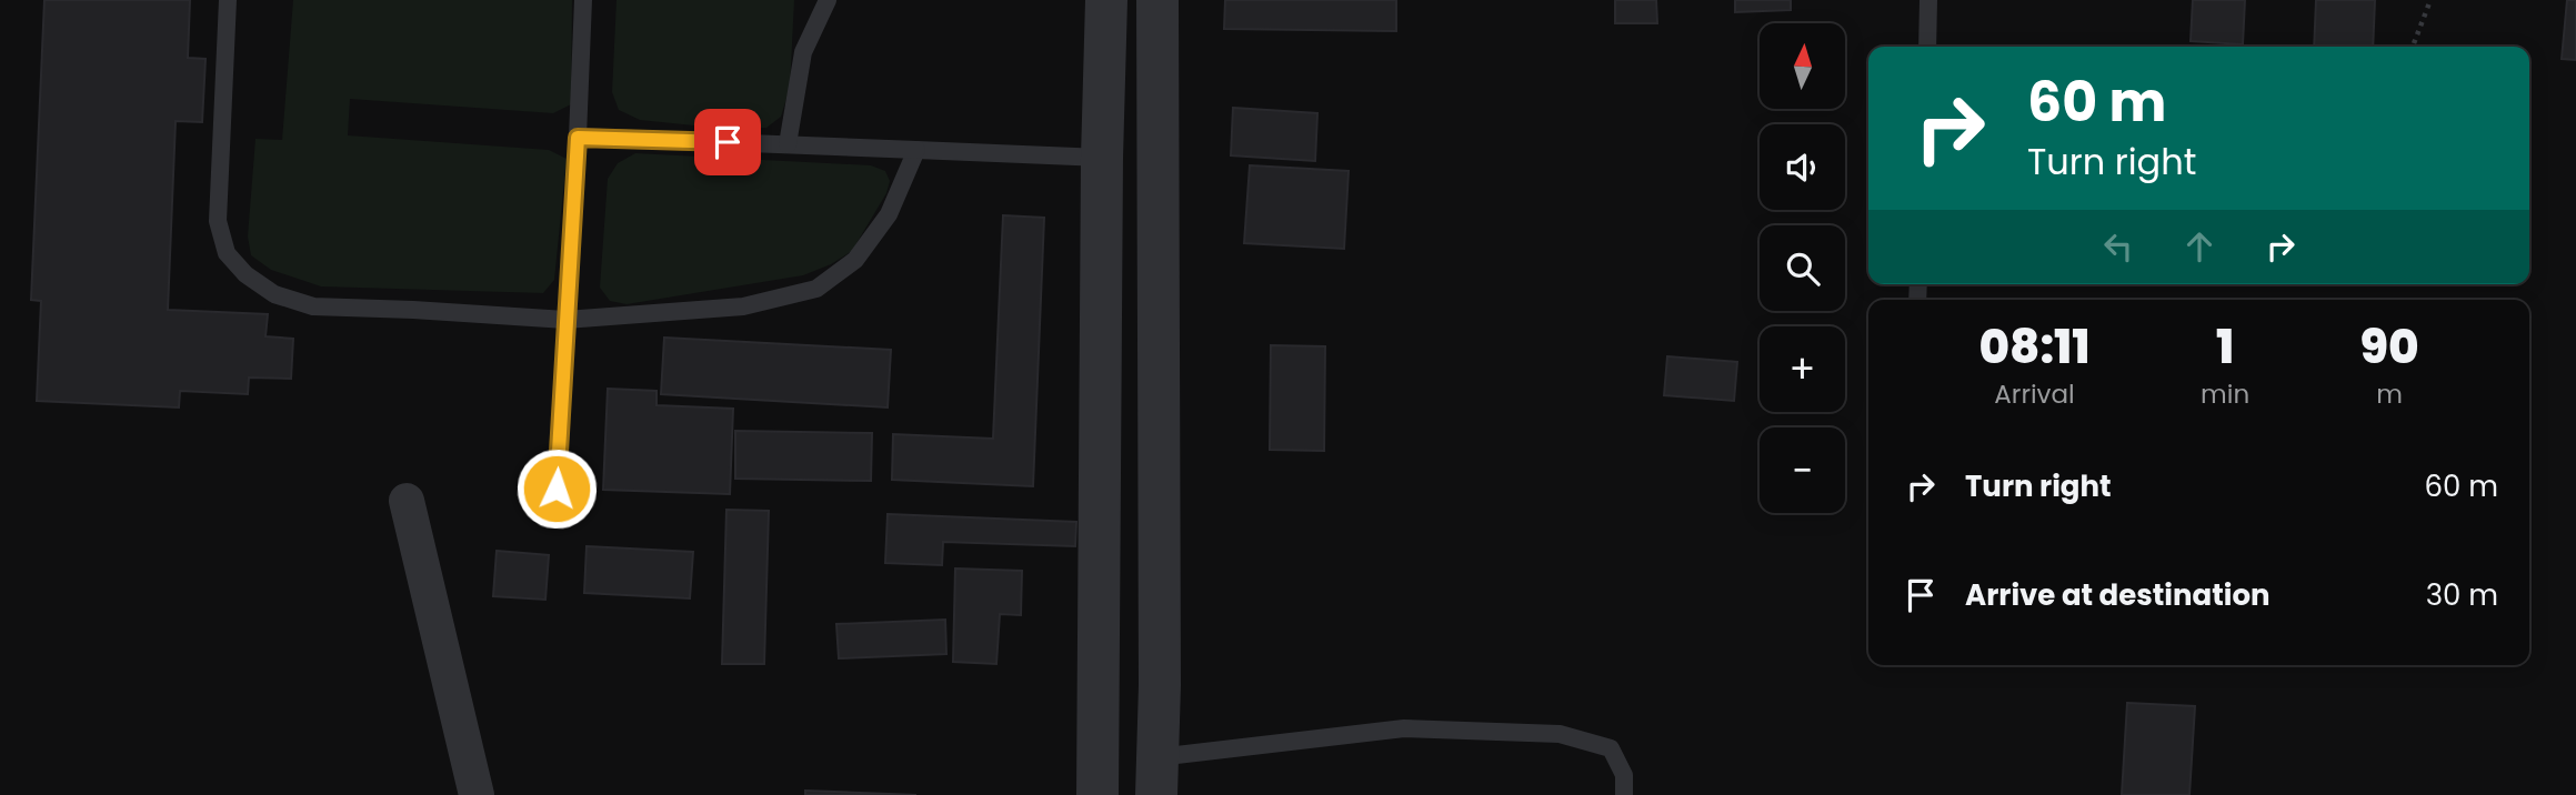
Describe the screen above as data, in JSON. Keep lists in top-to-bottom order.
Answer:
{
  "north": "top",
  "page": {
    "map_buttons": ["+", "−"],
    "turn": ["60 m", "Turn right"],
    "eta": [
      "08:11",
      "Arrival",
      "1",
      "min",
      "90",
      "m"
    ],
    "list": [
      {
        "name": "Turn right",
        "value": "60 m"
      },
      {
        "name": "Arrive at destination",
        "value": "30 m"
      }
    ]
  }
}
